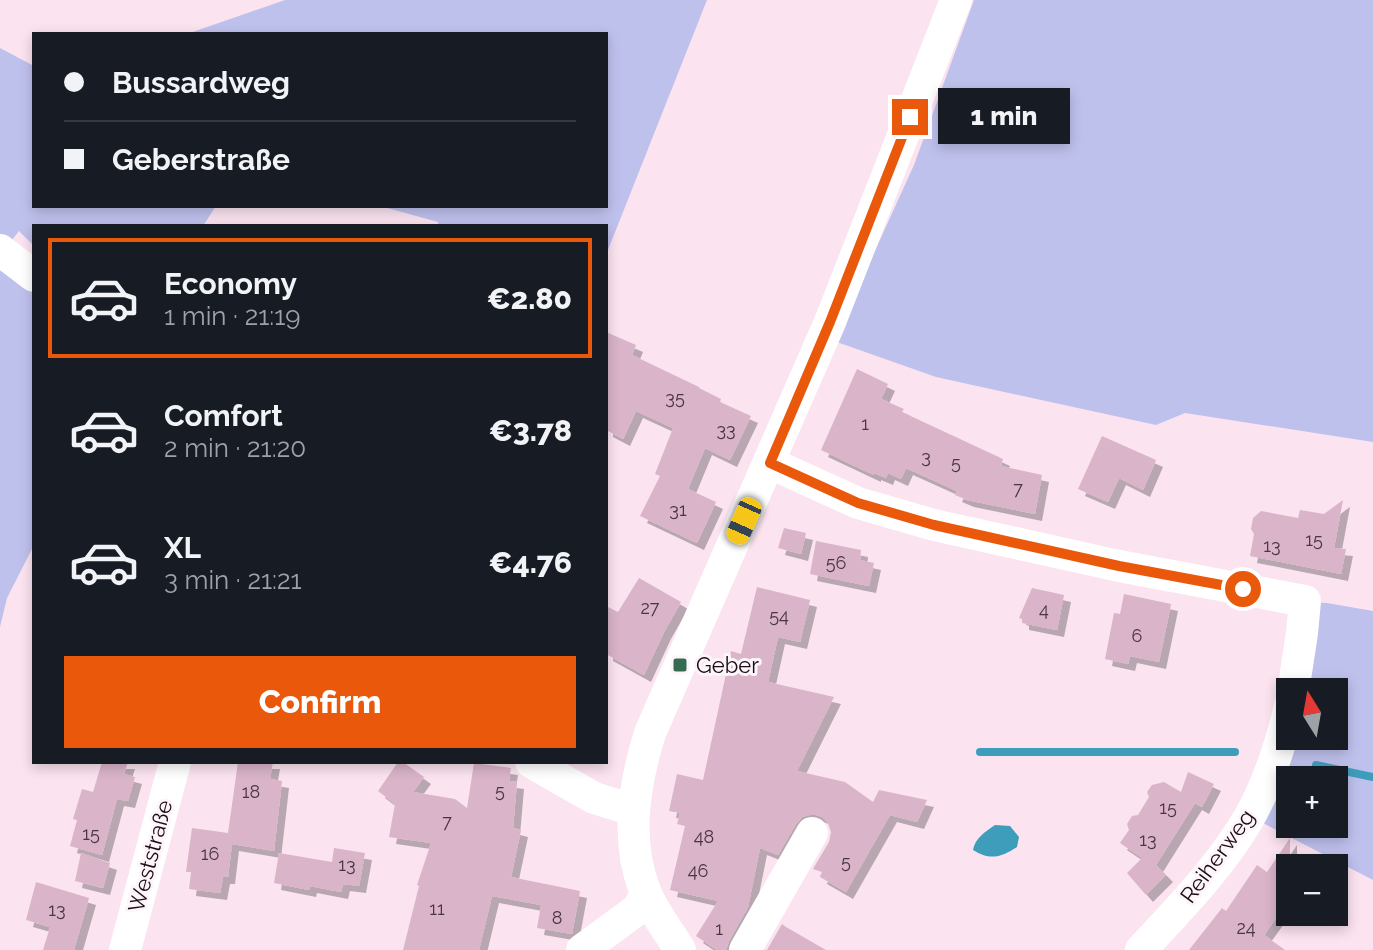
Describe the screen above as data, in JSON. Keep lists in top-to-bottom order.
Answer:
{
  "streets": {
    "street": ["Weststraße", "Reiherweg"]
  },
  "places": {
    "transit": ["Geber"]
  },
  "house_numbers": [
    "35",
    "1",
    "33",
    "3",
    "5",
    "7",
    "31",
    "15",
    "13",
    "56",
    "27",
    "4",
    "54",
    "6",
    "5",
    "18",
    "15",
    "7",
    "15",
    "48",
    "13",
    "16",
    "5",
    "13",
    "46",
    "11",
    "13",
    "8",
    "24",
    "1"
  ],
  "north": "top",
  "page": {
    "banner": ["Bussardweg", "Geberstraße"],
    "bubble": "1 min",
    "list": [
      {
        "name": "Economy",
        "note": "1 min · 21:19",
        "value": "€2.80"
      },
      {
        "name": "Comfort",
        "note": "2 min · 21:20",
        "value": "€3.78"
      },
      {
        "name": "XL",
        "note": "3 min · 21:21",
        "value": "€4.76"
      }
    ],
    "buttons": "Confirm",
    "map_buttons": ["+", "−"]
  }
}
